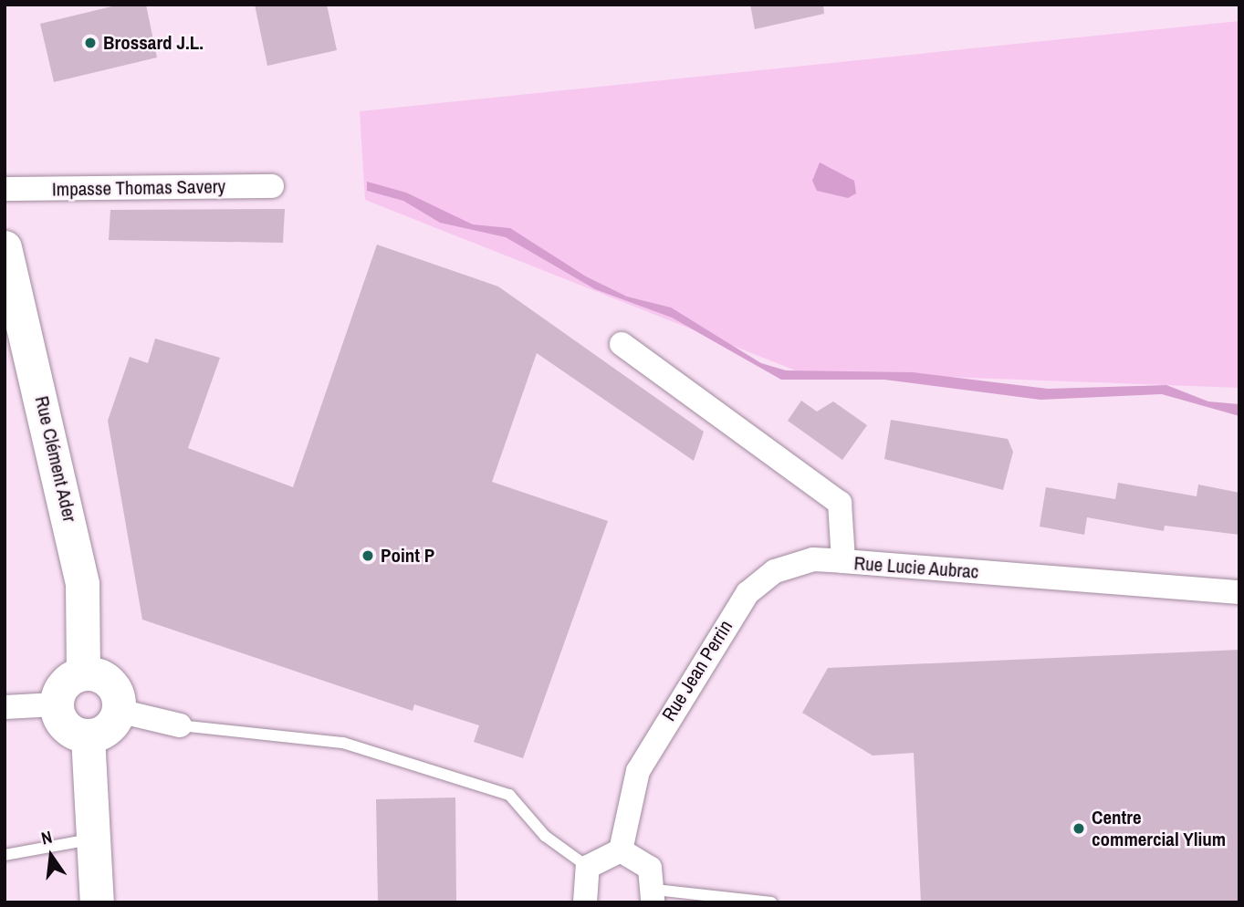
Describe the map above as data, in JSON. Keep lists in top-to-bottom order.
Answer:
{
  "streets": {
    "street": [
      "Impasse Thomas Savery",
      "Rue Clément Ader",
      "Rue Lucie Aubrac",
      "Rue Jean Perrin"
    ]
  },
  "crossings": [
    ["Rue Lucie Aubrac", "Rue Jean Perrin"]
  ],
  "places": ["Brossard J.L.", "Point P", "Centre commercial Ylium"],
  "north": "top"
}
